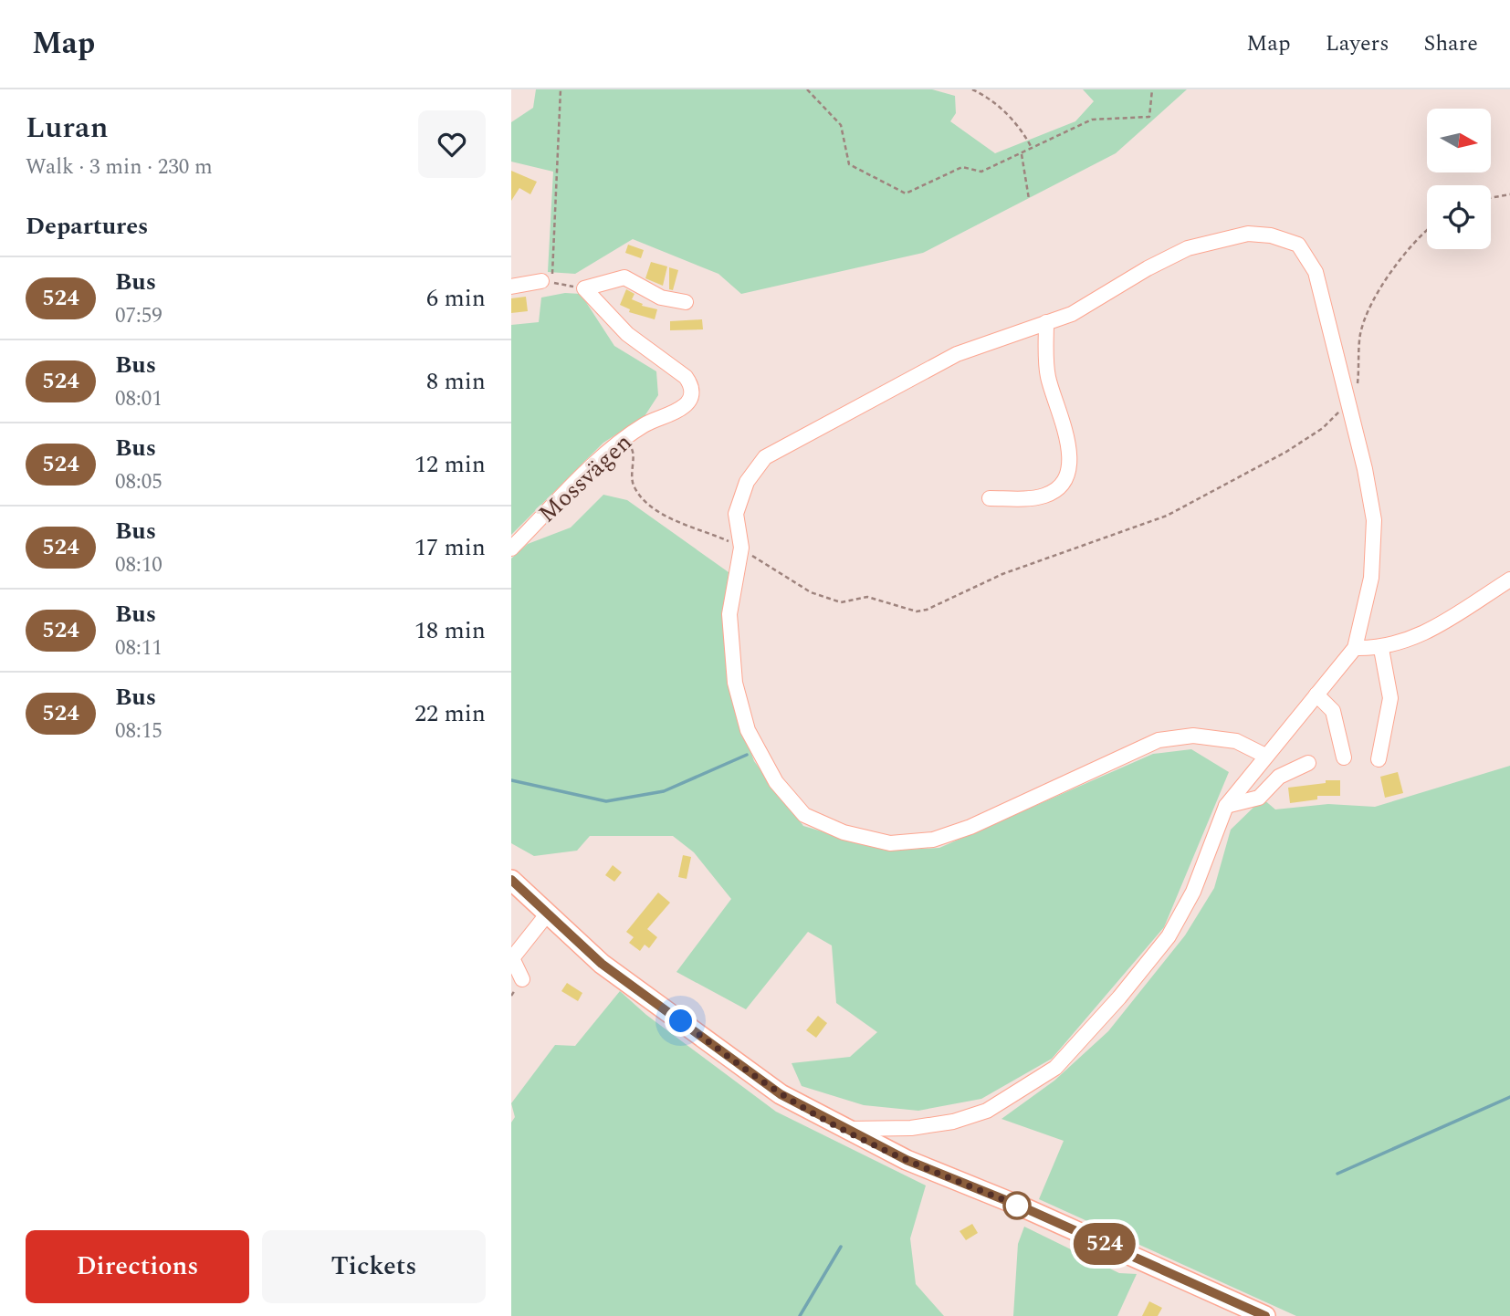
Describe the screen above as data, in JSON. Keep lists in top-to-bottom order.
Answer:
{
  "streets": {
    "lane": ["Mossvägen"]
  },
  "lines": ["bus line 524"],
  "north": "right",
  "page": {
    "header": "Map",
    "nav": ["Map", "Layers", "Share"],
    "heading": [
      ["Luran", "Walk · 3 min · 230 m"],
      "Departures"
    ],
    "on_map": "524",
    "list": [
      {
        "mark": "524",
        "name": "Bus",
        "note": "07:59",
        "value": "6 min"
      },
      {
        "mark": "524",
        "name": "Bus",
        "note": "08:01",
        "value": "8 min"
      },
      {
        "mark": "524",
        "name": "Bus",
        "note": "08:05",
        "value": "12 min"
      },
      {
        "mark": "524",
        "name": "Bus",
        "note": "08:10",
        "value": "17 min"
      },
      {
        "mark": "524",
        "name": "Bus",
        "note": "08:11",
        "value": "18 min"
      },
      {
        "mark": "524",
        "name": "Bus",
        "note": "08:15",
        "value": "22 min"
      }
    ],
    "buttons": ["Directions", "Tickets"]
  }
}
